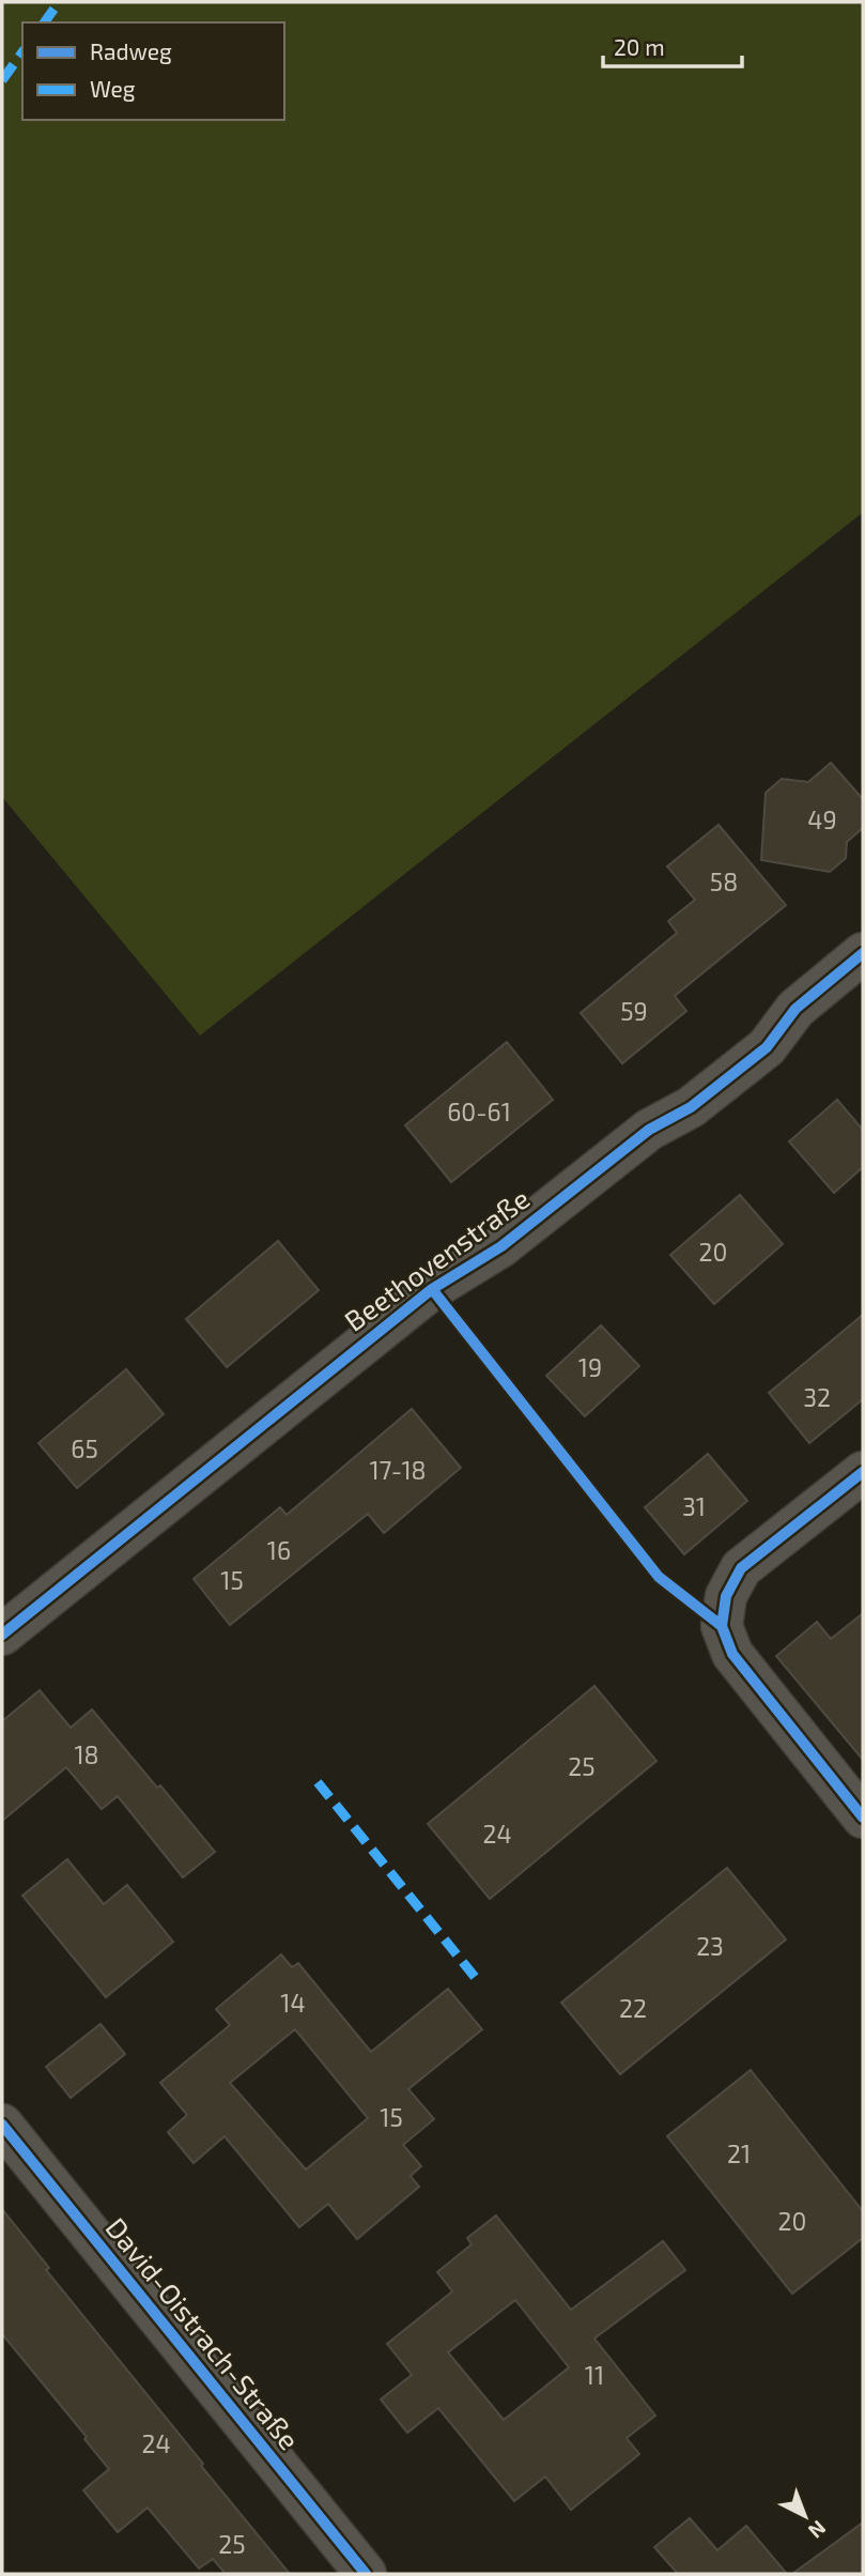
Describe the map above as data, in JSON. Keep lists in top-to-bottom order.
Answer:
{
  "streets": {
    "street": ["Beethovenstraße", "David-Oistrach-Straße"]
  },
  "house_numbers": [
    "49",
    "58",
    "59",
    "60-61",
    "20",
    "19",
    "32",
    "65",
    "17-18",
    "31",
    "16",
    "15",
    "18",
    "25",
    "24",
    "23",
    "14",
    "22",
    "15",
    "21",
    "20",
    "11",
    "24",
    "25"
  ],
  "legend": ["Radweg", "Weg"],
  "scale_bar": "20 m",
  "north": "bottom right"
}
